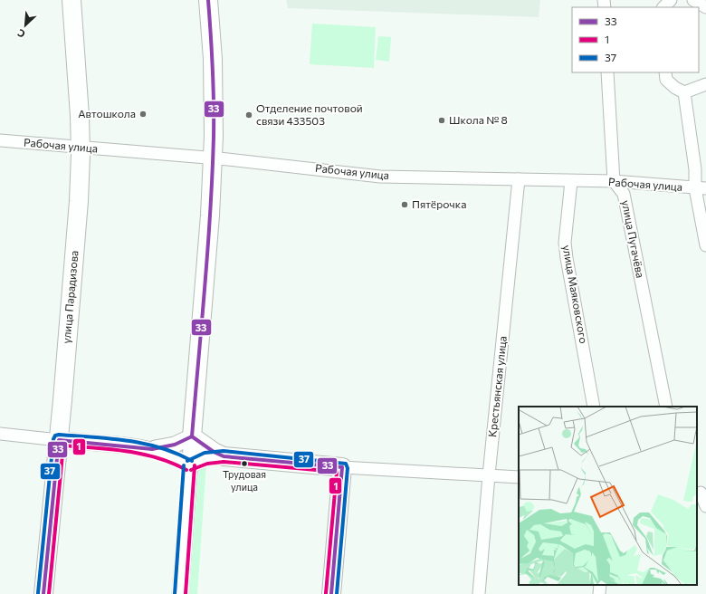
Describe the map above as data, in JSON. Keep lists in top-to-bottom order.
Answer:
{
  "streets": {
    "highway": ["улица Парадизова"],
    "street": [
      "Рабочая улица",
      "улица Пугачёва",
      "улица Маяковского",
      "Крестьянская улица"
    ]
  },
  "crossings": [
    ["Рабочая улица", "улица Пугачёва"],
    ["Рабочая улица", "улица Маяковского"],
    ["Рабочая улица", "улица Парадизова"],
    ["Рабочая улица", "Крестьянская улица"]
  ],
  "places": [
    "Автошкола",
    "Отделение почтовой связи 433503",
    "Школа № 8",
    "Пятёрочка",
    "Трудовая улица"
  ],
  "lines": ["transit line 33", "transit line 37", "transit line 1"],
  "legend": ["33", "1", "37"],
  "north": "bottom left"
}
